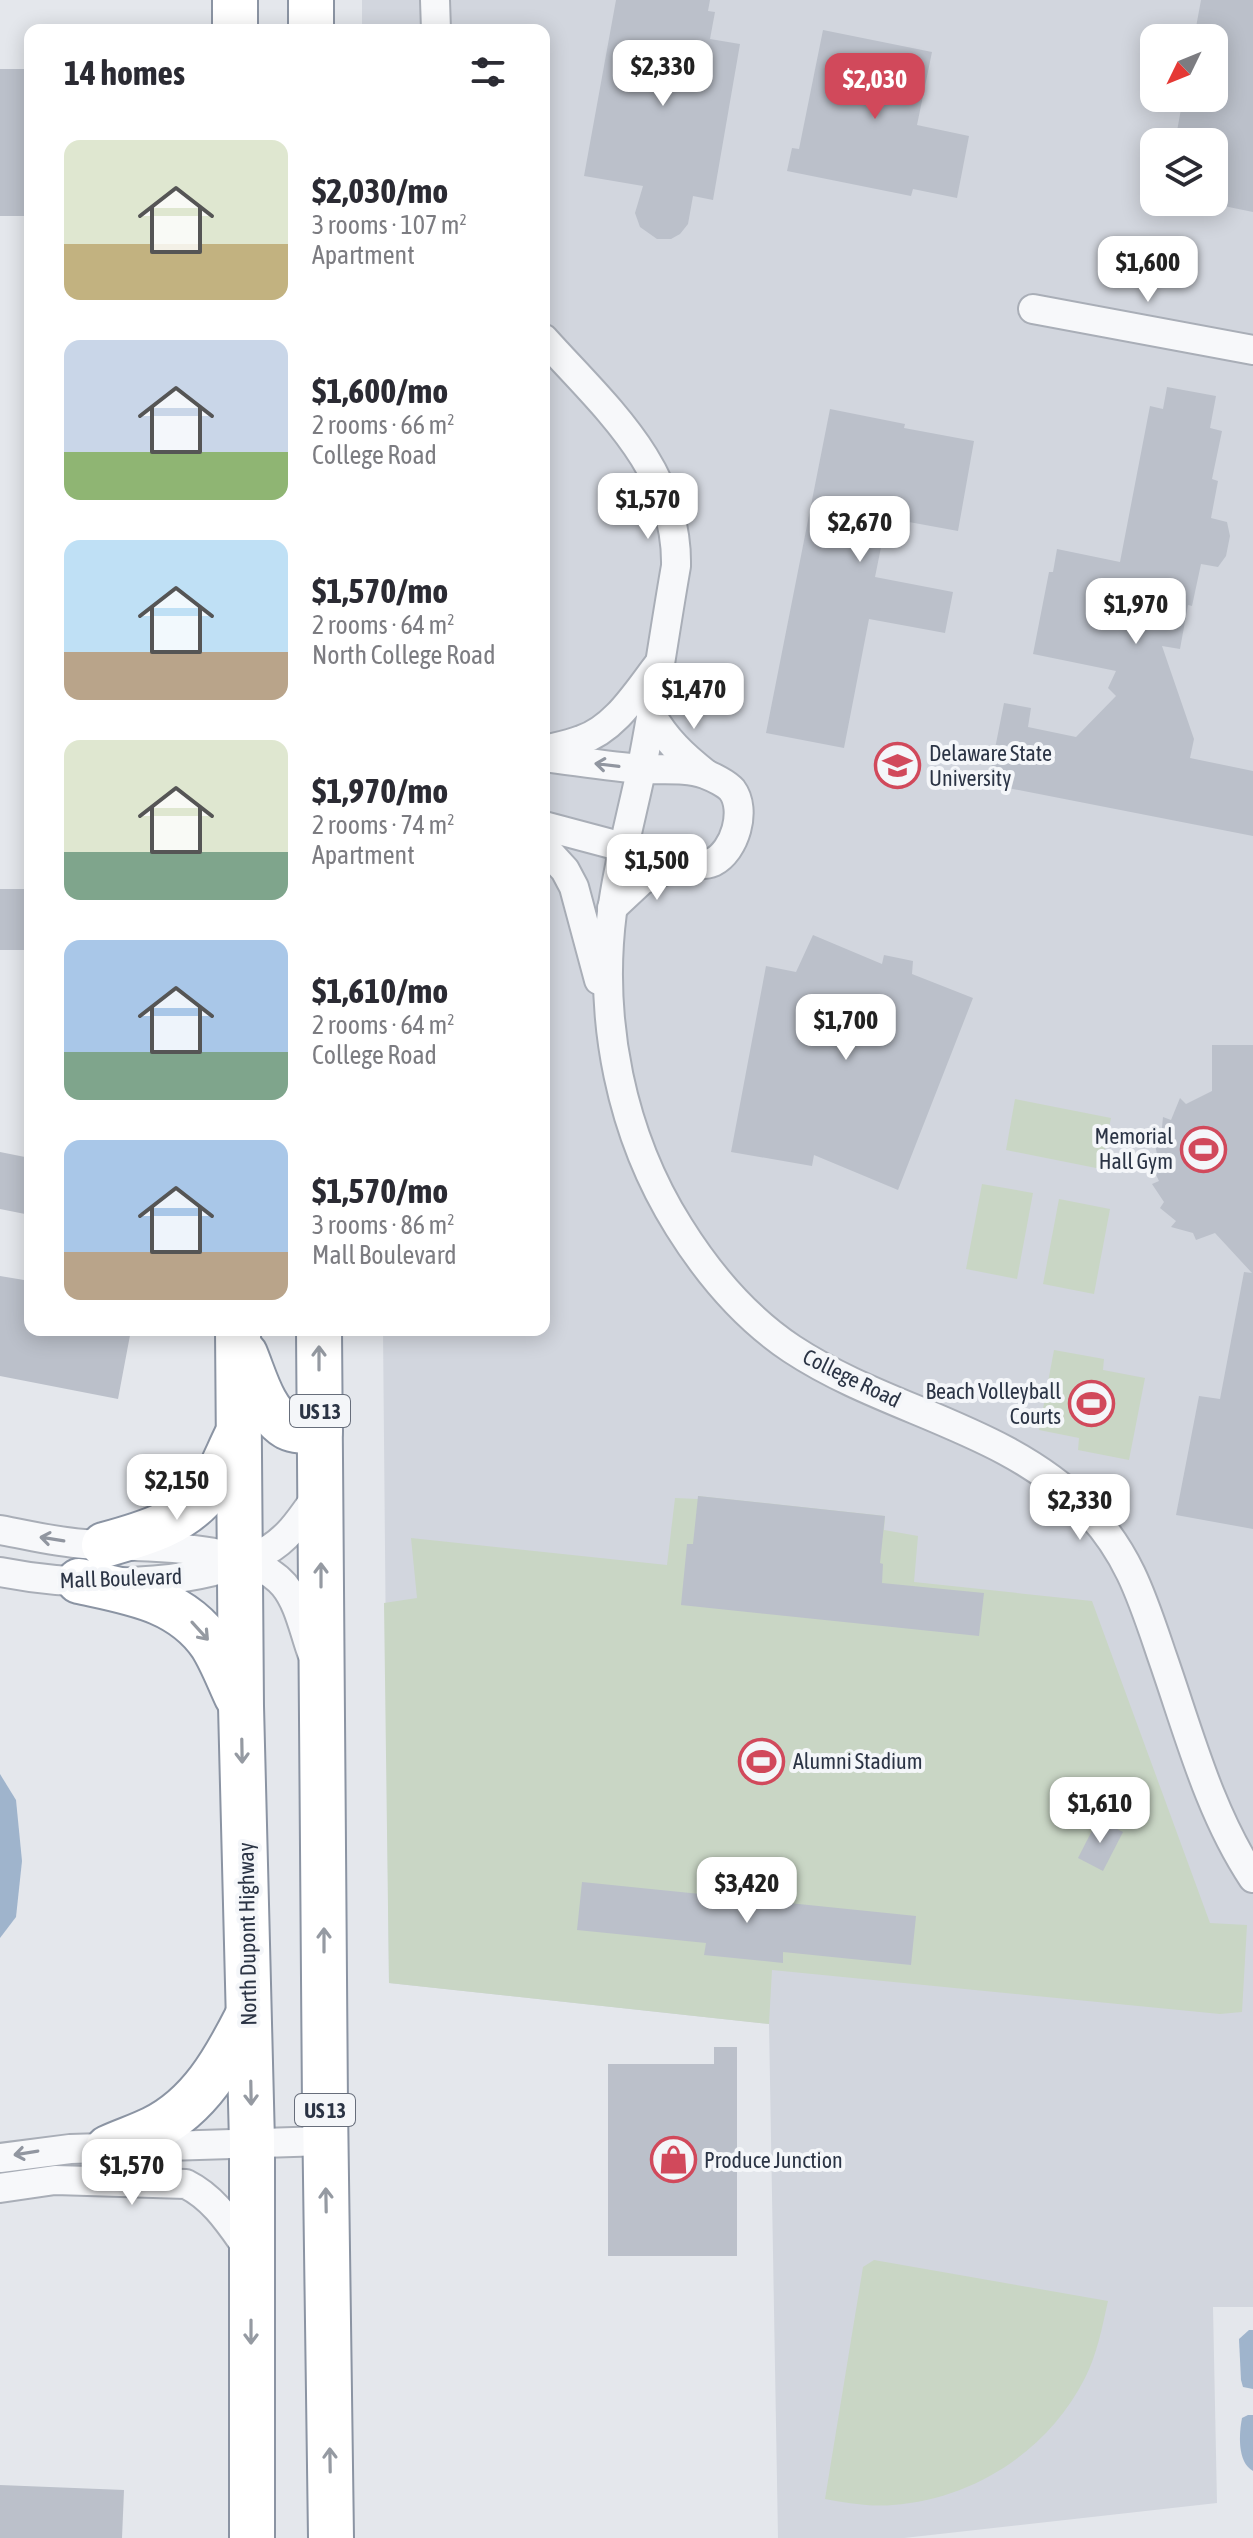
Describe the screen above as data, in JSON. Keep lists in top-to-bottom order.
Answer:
{
  "streets": {
    "highway": ["US 13", "North Dupont Highway"],
    "street": ["College Road", "Mall Boulevard"]
  },
  "crossings": [
    ["US 13", "Mall Boulevard"],
    ["Mall Boulevard", "North Dupont Highway"]
  ],
  "places": {
    "school or university": ["Delaware State University"],
    "sports": ["Memorial Hall Gym", "Beach Volleyball Courts", "Alumni Stadium"],
    "shop": ["Produce Junction"]
  },
  "north": "bottom left",
  "page": {
    "heading": "14 homes",
    "price": [
      "$2,330",
      "$2,030",
      "$1,600",
      "$1,570",
      "$2,670",
      "$1,970",
      "$1,470",
      "$1,500",
      "$1,700",
      "$2,150",
      "$2,330",
      "$1,610",
      "$3,420",
      "$1,570"
    ],
    "list": [
      {
        "name": "$2,030/mo",
        "note": "3 rooms · 107 m² · Apartment"
      },
      {
        "name": "$1,600/mo",
        "note": "2 rooms · 66 m² · College Road"
      },
      {
        "name": "$1,570/mo",
        "note": "2 rooms · 64 m² · North College Road"
      },
      {
        "name": "$1,970/mo",
        "note": "2 rooms · 74 m² · Apartment"
      },
      {
        "name": "$1,610/mo",
        "note": "2 rooms · 64 m² · College Road"
      },
      {
        "name": "$1,570/mo",
        "note": "3 rooms · 86 m² · Mall Boulevard"
      }
    ]
  }
}
